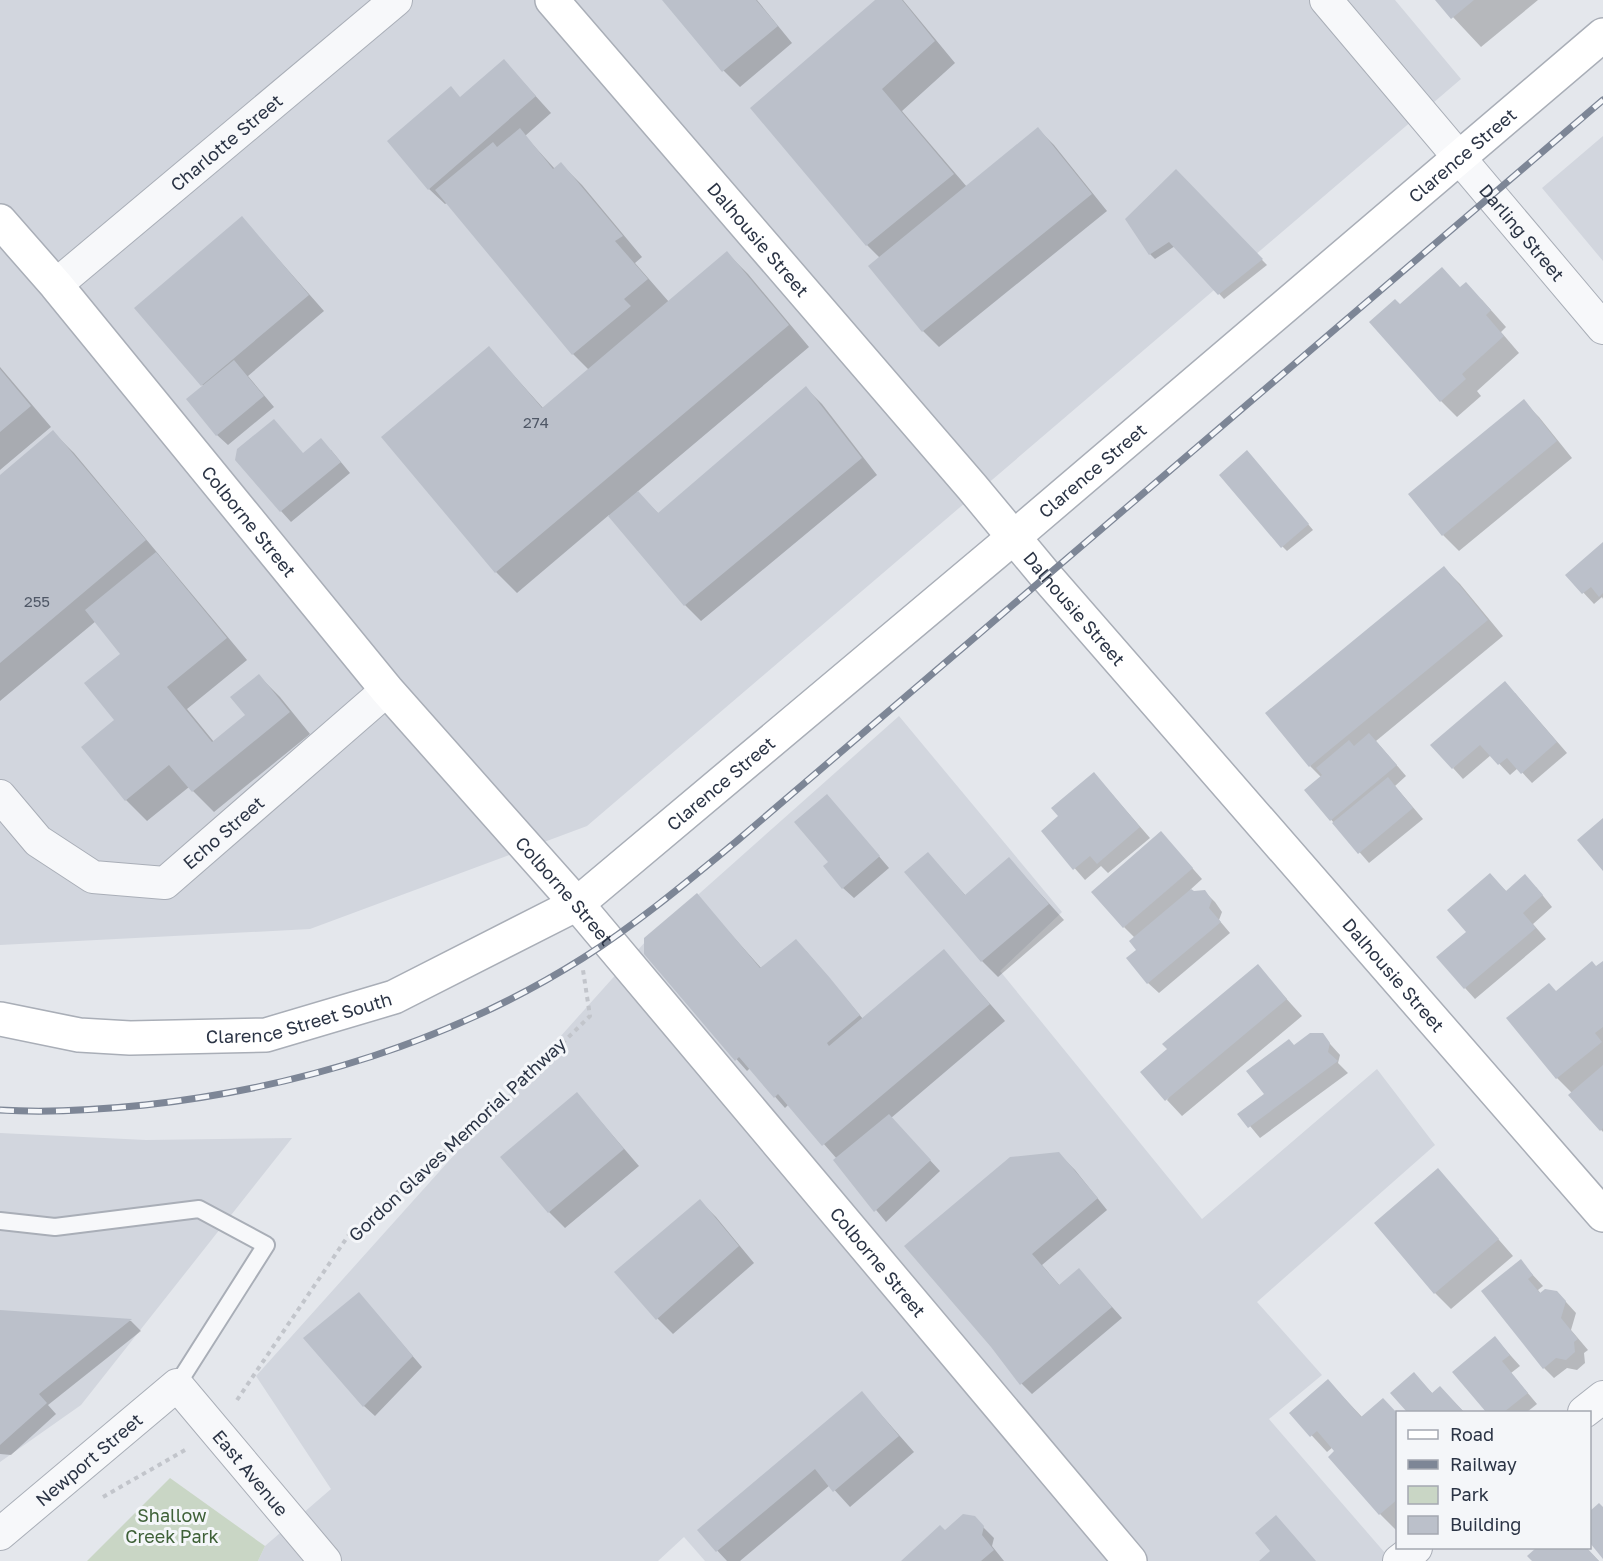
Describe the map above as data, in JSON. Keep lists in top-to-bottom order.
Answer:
{
  "streets": {
    "main road": [
      "Clarence Street",
      "Dalhousie Street",
      "Colborne Street",
      "Clarence Street South"
    ],
    "street": [
      "Charlotte Street",
      "Darling Street",
      "Echo Street",
      "Newport Street",
      "East Avenue"
    ],
    "path": ["Gordon Glaves Memorial Pathway"]
  },
  "crossings": [
    ["Charlotte Street", "Colborne Street"],
    ["Clarence Street", "Darling Street"],
    ["Clarence Street", "Dalhousie Street"],
    ["Clarence Street", "Colborne Street"],
    ["Clarence Street", "Clarence Street South"],
    ["Clarence Street", "Gordon Glaves Memorial Pathway"],
    ["Colborne Street", "Echo Street"],
    ["Colborne Street", "Clarence Street South"],
    ["Colborne Street", "Gordon Glaves Memorial Pathway"],
    ["Clarence Street South", "Gordon Glaves Memorial Pathway"],
    ["Gordon Glaves Memorial Pathway", "East Avenue"],
    ["Newport Street", "East Avenue"]
  ],
  "parks": ["Shallow Creek Park"],
  "house_numbers": ["274", "255"],
  "legend": [
    "Road",
    "Railway",
    "Park",
    "Building"
  ]
}
